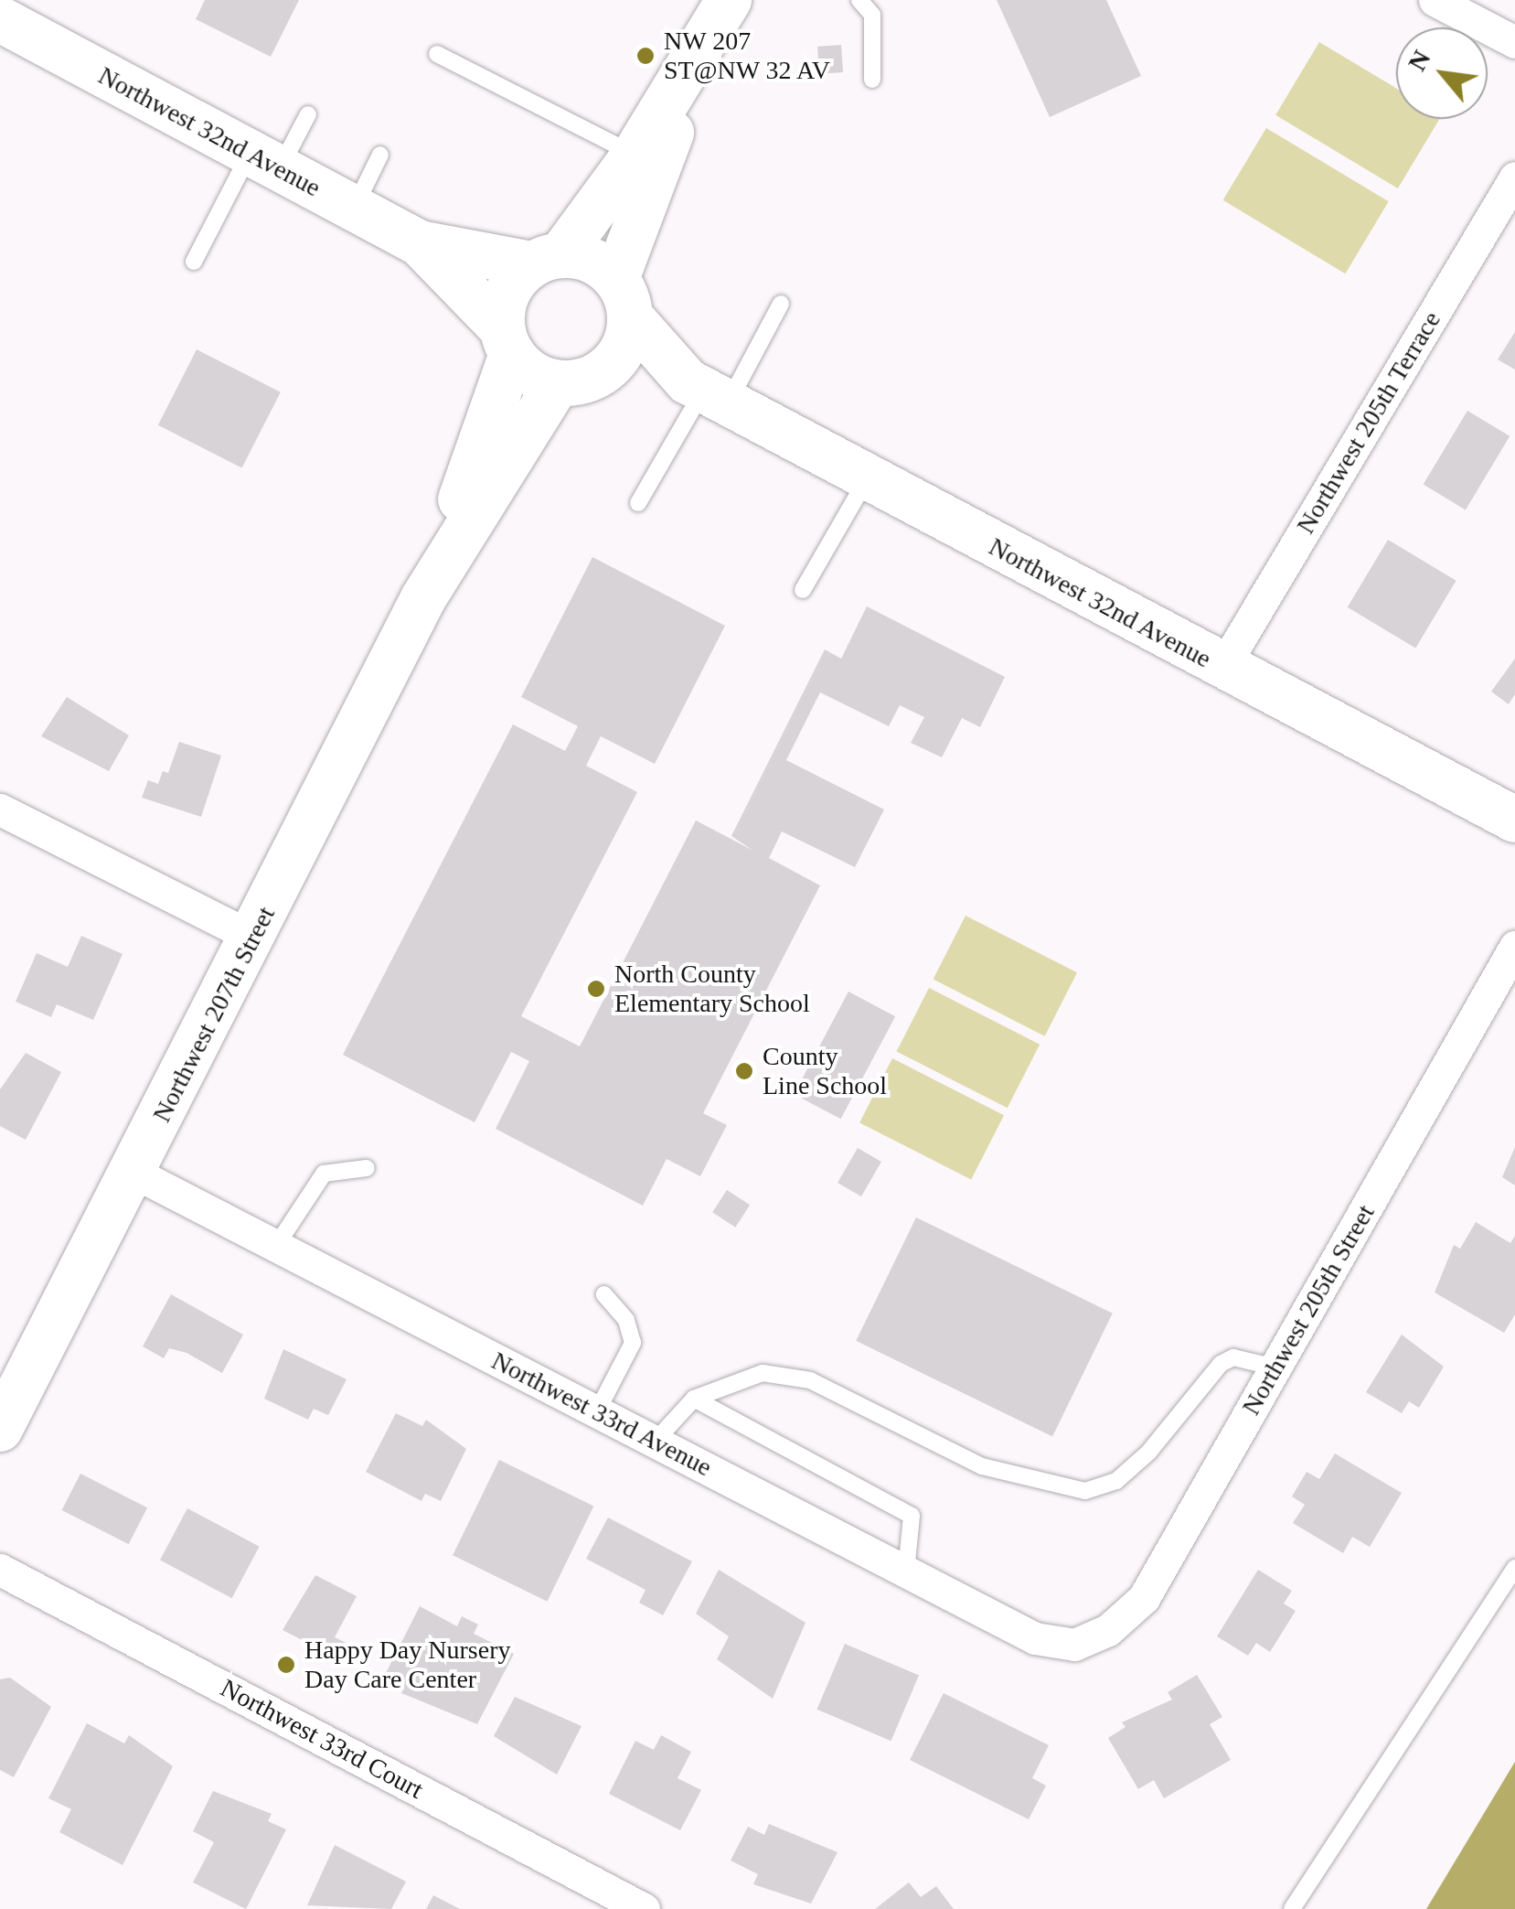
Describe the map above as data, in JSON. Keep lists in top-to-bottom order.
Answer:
{
  "streets": {
    "street": [
      "Northwest 32nd Avenue",
      "Northwest 205th Terrace",
      "Northwest 207th Street",
      "Northwest 205th Street",
      "Northwest 33rd Avenue",
      "Northwest 33rd Court"
    ]
  },
  "crossings": [
    ["Northwest 32nd Avenue", "Northwest 205th Terrace"],
    ["Northwest 32nd Avenue", "Northwest 207th Street"],
    ["Northwest 207th Street", "Northwest 33rd Avenue"],
    ["Northwest 205th Street", "Northwest 33rd Avenue"]
  ],
  "places": [
    "NW 207 ST@NW 32 AV",
    "North County Elementary School",
    "County Line School",
    "Happy Day Nursery Day Care Center"
  ],
  "north": "top left"
}
